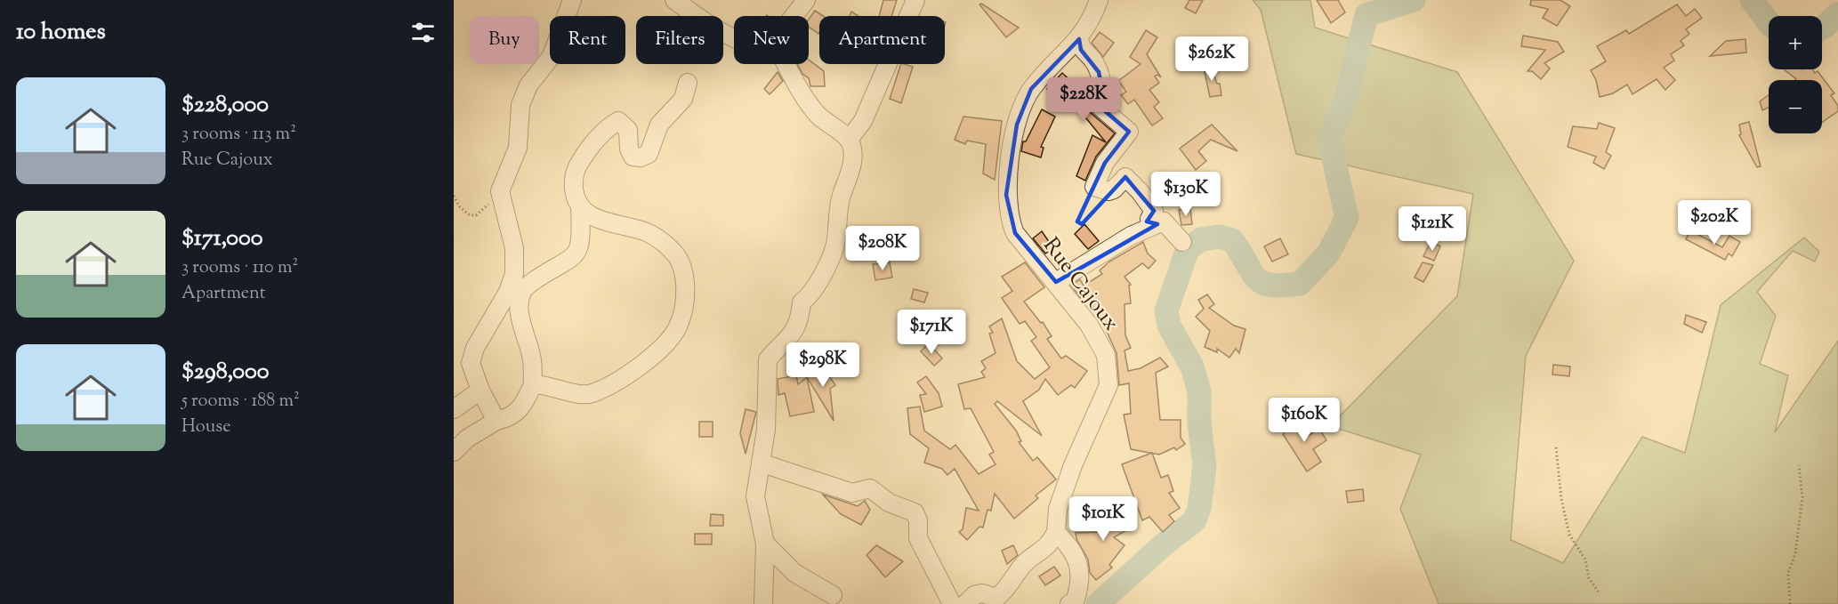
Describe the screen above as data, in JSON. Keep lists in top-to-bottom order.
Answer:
{
  "streets": {
    "street": ["Rue Cajoux"]
  },
  "page": {
    "heading": "10 homes",
    "map_buttons": ["+", "−"],
    "chip": [
      "Buy",
      "Rent",
      "Filters",
      "New",
      "Apartment"
    ],
    "price": [
      "$262K",
      "$228K",
      "$130K",
      "$202K",
      "$121K",
      "$208K",
      "$171K",
      "$298K",
      "$160K",
      "$101K"
    ],
    "list": [
      {
        "name": "$228,000",
        "note": "3 rooms · 113 m² · Rue Cajoux"
      },
      {
        "name": "$171,000",
        "note": "3 rooms · 110 m² · Apartment"
      },
      {
        "name": "$298,000",
        "note": "5 rooms · 188 m² · House"
      }
    ]
  }
}
